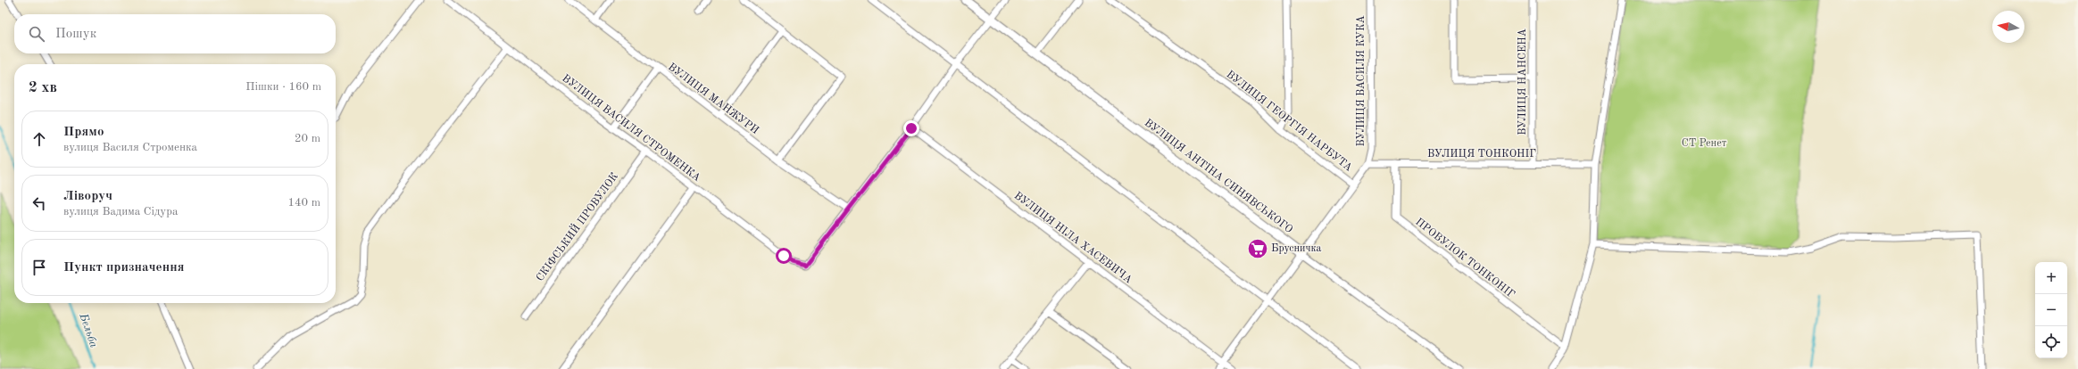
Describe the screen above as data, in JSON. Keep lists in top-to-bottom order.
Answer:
{
  "streets": {
    "street": [
      "ВУЛИЦЯ ВАСИЛЯ КУКА",
      "ВУЛИЦЯ НАНСЕНА",
      "ВУЛИЦЯ МАНЖУРИ",
      "ВУЛИЦЯ ГЕОРГІЯ НАРБУТА",
      "ВУЛИЦЯ ВАСИЛЯ СТРОМЕНКА",
      "ВУЛИЦЯ ТОНКОНІГ",
      "ВУЛИЦЯ АНТІНА СИНЯВСЬКОГО",
      "СКІФСЬКИЙ ПРОВУЛОК",
      "ВУЛИЦЯ НІЛА ХАСЕВИЧА",
      "ПРОВУЛОК ТОНКОНІГ"
    ]
  },
  "crossings": [
    ["ВУЛИЦЯ ВАСИЛЯ КУКА", "ВУЛИЦЯ ГЕОРГІЯ НАРБУТА"],
    ["ВУЛИЦЯ ВАСИЛЯ КУКА", "ВУЛИЦЯ ТОНКОНІГ"],
    ["ВУЛИЦЯ ВАСИЛЯ КУКА", "ВУЛИЦЯ АНТІНА СИНЯВСЬКОГО"],
    ["ВУЛИЦЯ ВАСИЛЯ КУКА", "ВУЛИЦЯ НІЛА ХАСЕВИЧА"],
    ["ВУЛИЦЯ НАНСЕНА", "ВУЛИЦЯ ТОНКОНІГ"],
    ["ВУЛИЦЯ МАНЖУРИ", "ВУЛИЦЯ ВАСИЛЯ СТРОМЕНКА"],
    ["ВУЛИЦЯ ВАСИЛЯ СТРОМЕНКА", "СКІФСЬКИЙ ПРОВУЛОК"],
    ["ВУЛИЦЯ ТОНКОНІГ", "ПРОВУЛОК ТОНКОНІГ"]
  ],
  "water": ["Бельба"],
  "parks": ["СТ Ренет"],
  "places": {
    "supermarket": ["Брусничка"]
  },
  "north": "left",
  "page": {
    "search": "Пошук",
    "heading": ["2 хв", "Пішки · 160 m"],
    "list": [
      ["Прямо", "вулиця Василя Строменка", "20 m"],
      ["Ліворуч", "вулиця Вадима Сідура", "140 m"],
      "Пункт призначення"
    ],
    "map_buttons": ["+", "−"]
  }
}
